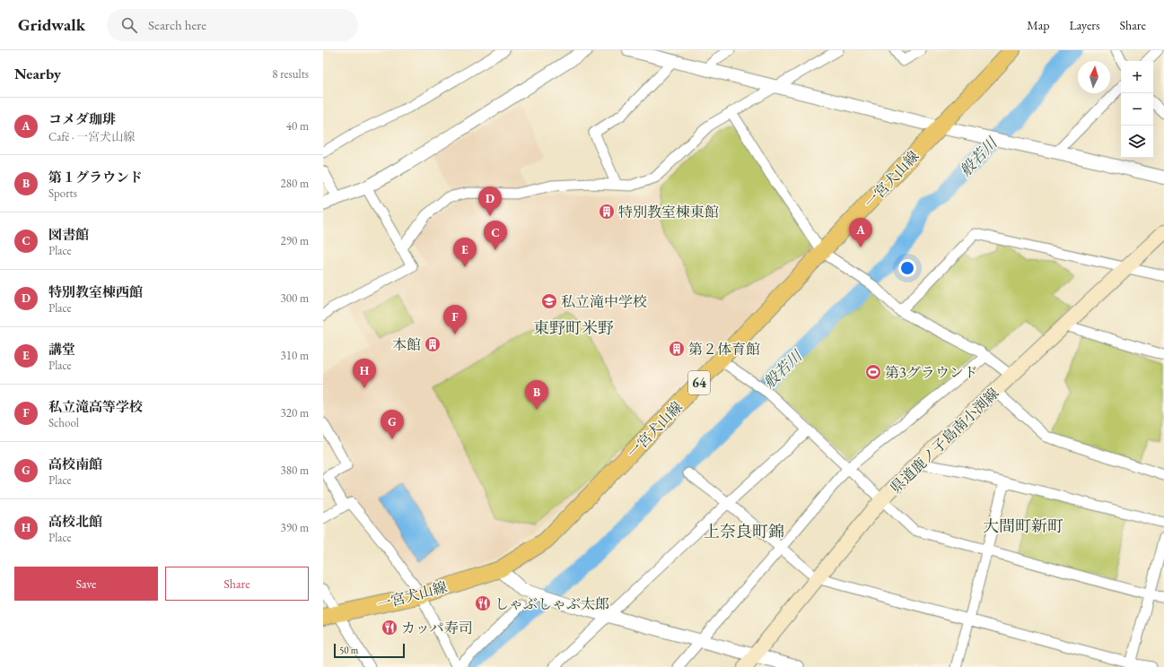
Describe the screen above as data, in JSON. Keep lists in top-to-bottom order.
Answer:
{
  "streets": {
    "main road": ["一宮犬山線", "64", "県道鹿ノ子島南小渕線"]
  },
  "districts": ["東野町米野", "大間町新町", "上奈良町錦"],
  "water": ["般若川"],
  "places": {
    "building": ["特別教室棟東館", "本館", "第２体育館"],
    "school or university": ["私立滝中学校"],
    "sports": ["第3グラウンド"],
    "restaurant": ["しゃぶしゃぶ太郎", "カッパ寿司"]
  },
  "scale_bar": "50 m",
  "north": "top",
  "page": {
    "header": "Gridwalk",
    "search": "Search here",
    "nav": ["Map", "Layers", "Share"],
    "heading": ["Nearby", "8 results"],
    "map_buttons": ["+", "−"],
    "list": [
      {
        "mark": "A",
        "name": "コメダ珈琲",
        "note": "Café · 一宮犬山線",
        "value": "40 m"
      },
      {
        "mark": "B",
        "name": "第１グラウンド",
        "note": "Sports",
        "value": "280 m"
      },
      {
        "mark": "C",
        "name": "図書館",
        "note": "Place",
        "value": "290 m"
      },
      {
        "mark": "D",
        "name": "特別教室棟西館",
        "note": "Place",
        "value": "300 m"
      },
      {
        "mark": "E",
        "name": "講堂",
        "note": "Place",
        "value": "310 m"
      },
      {
        "mark": "F",
        "name": "私立滝高等学校",
        "note": "School",
        "value": "320 m"
      },
      {
        "mark": "G",
        "name": "高校南館",
        "note": "Place",
        "value": "380 m"
      },
      {
        "mark": "H",
        "name": "高校北館",
        "note": "Place",
        "value": "390 m"
      }
    ],
    "pins": [
      "D",
      "A",
      "C",
      "E",
      "F",
      "H",
      "B",
      "G"
    ],
    "buttons": ["Save", "Share"],
    "scale": "50 m"
  }
}
